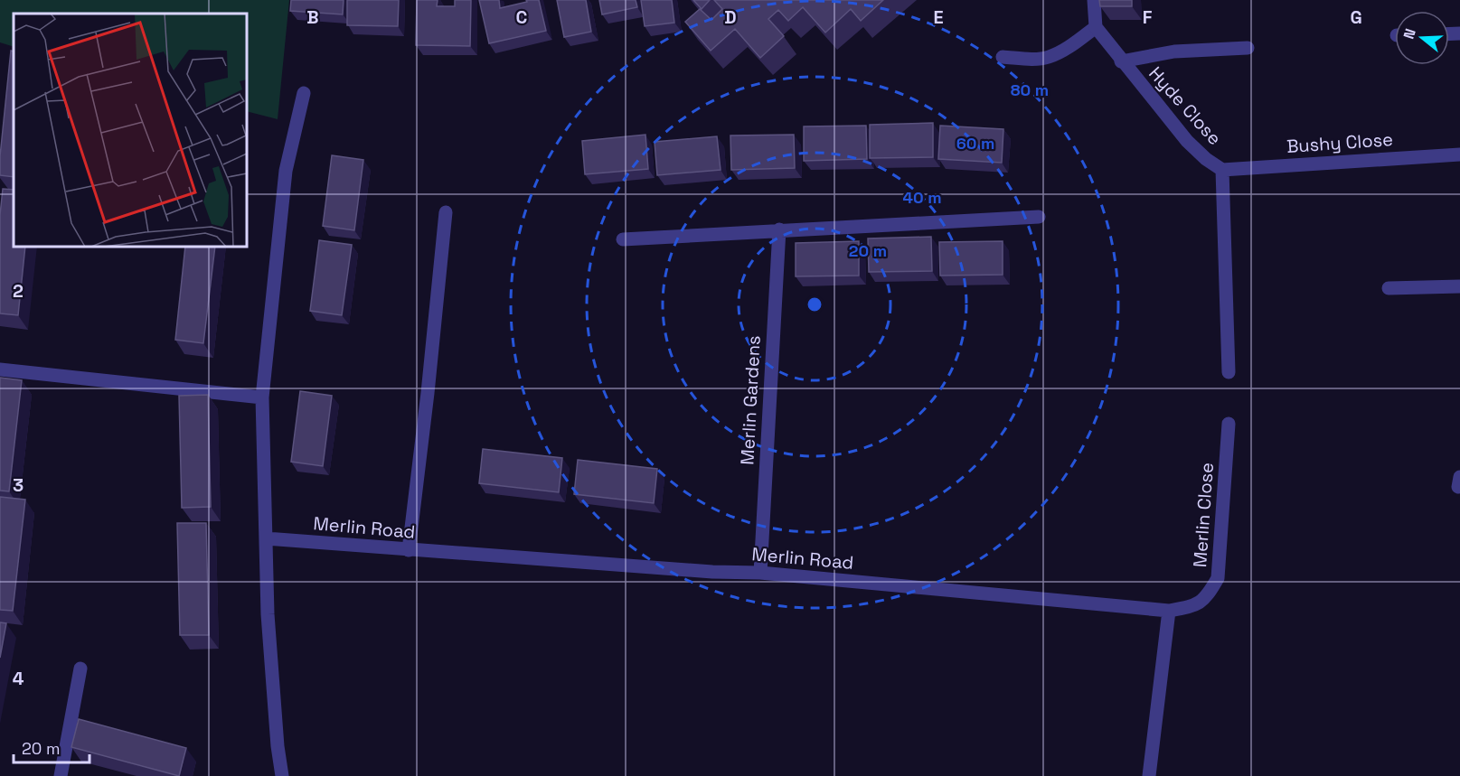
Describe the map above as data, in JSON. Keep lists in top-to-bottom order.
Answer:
{
  "streets": {
    "street": [
      "Hyde Close",
      "Bushy Close",
      "Merlin Gardens",
      "Merlin Close",
      "Merlin Road"
    ]
  },
  "crossings": [
    ["Hyde Close", "Bushy Close"],
    ["Merlin Gardens", "Merlin Road"],
    ["Merlin Close", "Merlin Road"]
  ],
  "scale_bar": "20 m",
  "north": "left",
  "grid": {
    "columns": [
      "B",
      "C",
      "D",
      "E",
      "F",
      "G"
    ],
    "rows": ["2", "3", "4"]
  },
  "rings": [
    "80 m",
    "60 m",
    "40 m",
    "20 m"
  ]
}
